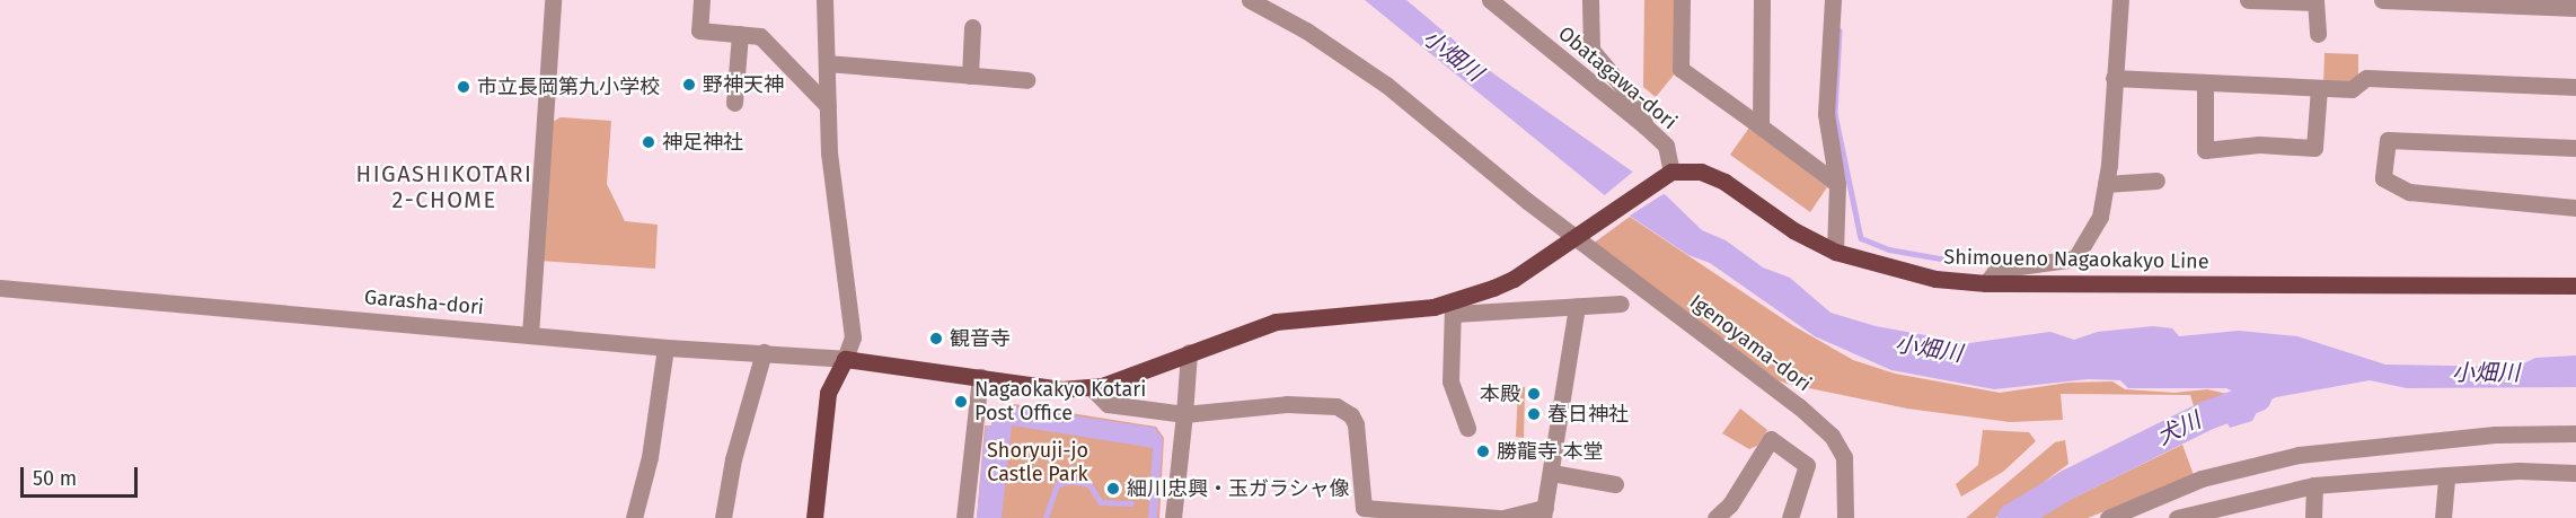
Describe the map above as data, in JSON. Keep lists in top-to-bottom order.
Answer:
{
  "streets": {
    "main road": ["Shimoueno Nagaokakyo Line"],
    "street": ["Obatagawa-dori", "Garasha-dori", "Igenoyama-dori"]
  },
  "crossings": [
    ["Obatagawa-dori", "Shimoueno Nagaokakyo Line"]
  ],
  "districts": ["HIGASHIKOTARI 2-CHOME"],
  "water": ["小畑川", "犬川"],
  "parks": ["Shoryuji-jo Castle Park"],
  "places": [
    "野神天神",
    "市立長岡第九小学校",
    "神足神社",
    "観音寺",
    "本殿",
    "Nagaokakyo Kotari Post Office",
    "春日神社",
    "勝龍寺 本堂",
    "細川忠興・玉ガラシャ像"
  ],
  "scale_bar": "50 m"
}
